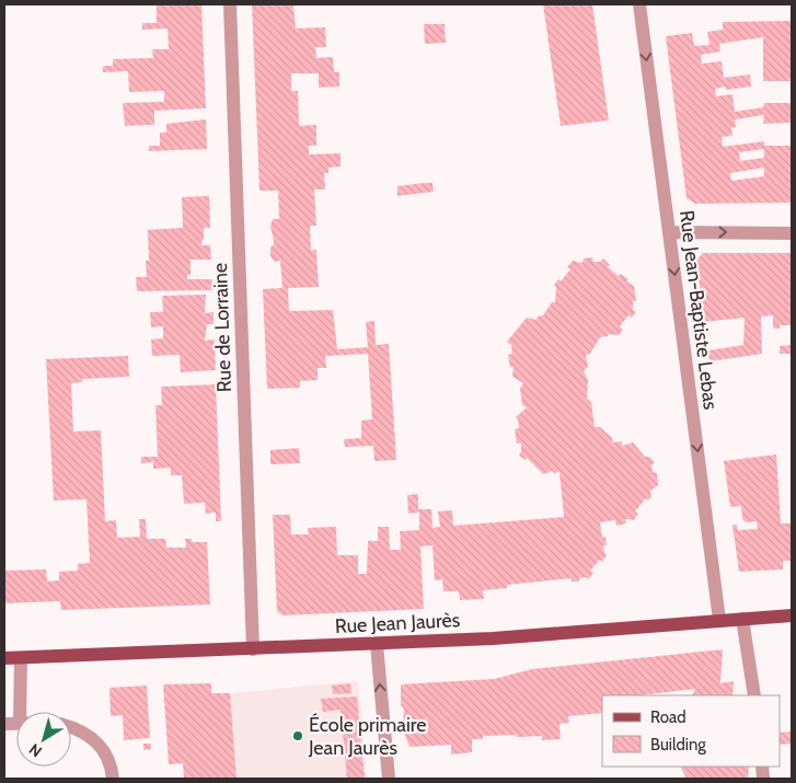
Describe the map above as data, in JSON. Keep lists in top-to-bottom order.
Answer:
{
  "streets": {
    "main road": ["Rue Jean Jaurès"],
    "street": ["Rue Jean-Baptiste Lebas", "Rue de Lorraine"]
  },
  "crossings": [
    ["Rue Jean-Baptiste Lebas", "Rue Jean Jaurès"],
    ["Rue de Lorraine", "Rue Jean Jaurès"]
  ],
  "one_way": ["Rue Jean-Baptiste Lebas"],
  "places": ["École primaire Jean Jaurès"],
  "legend": ["Road", "Building"],
  "north": "bottom left"
}
